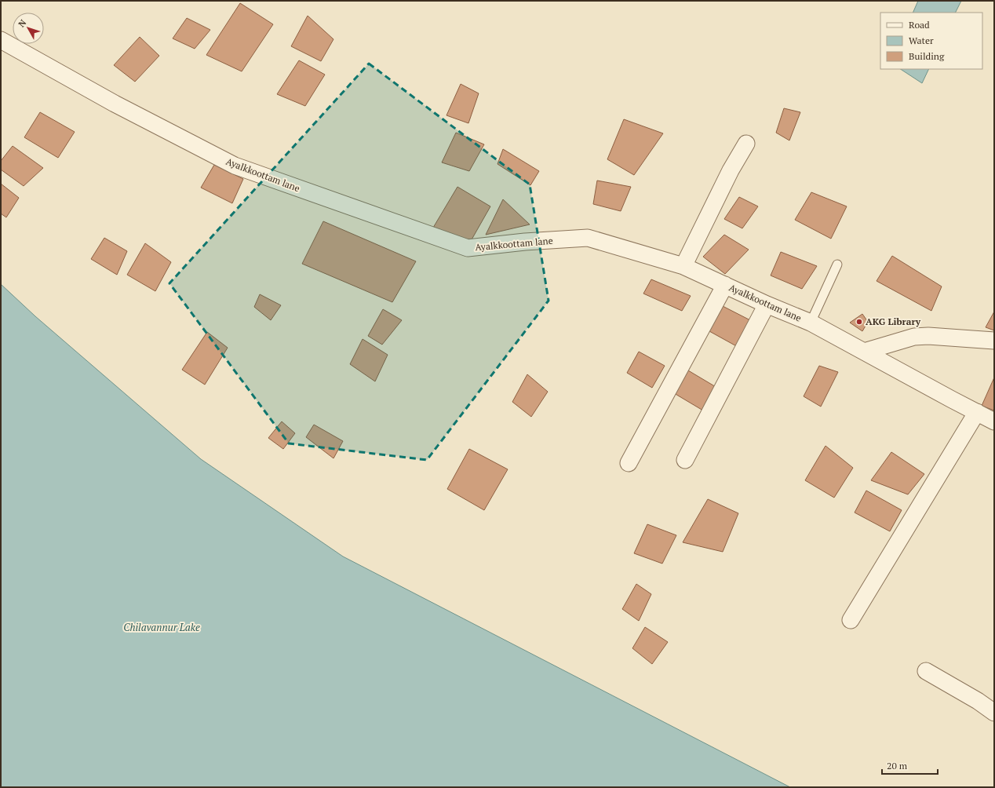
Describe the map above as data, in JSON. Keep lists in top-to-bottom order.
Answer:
{
  "streets": {
    "street": ["Ayalkkoottam lane"]
  },
  "water": ["Chilavannur Lake"],
  "places": ["AKG Library"],
  "legend": ["Road", "Water", "Building"],
  "scale_bar": "20 m",
  "north": "top left"
}
